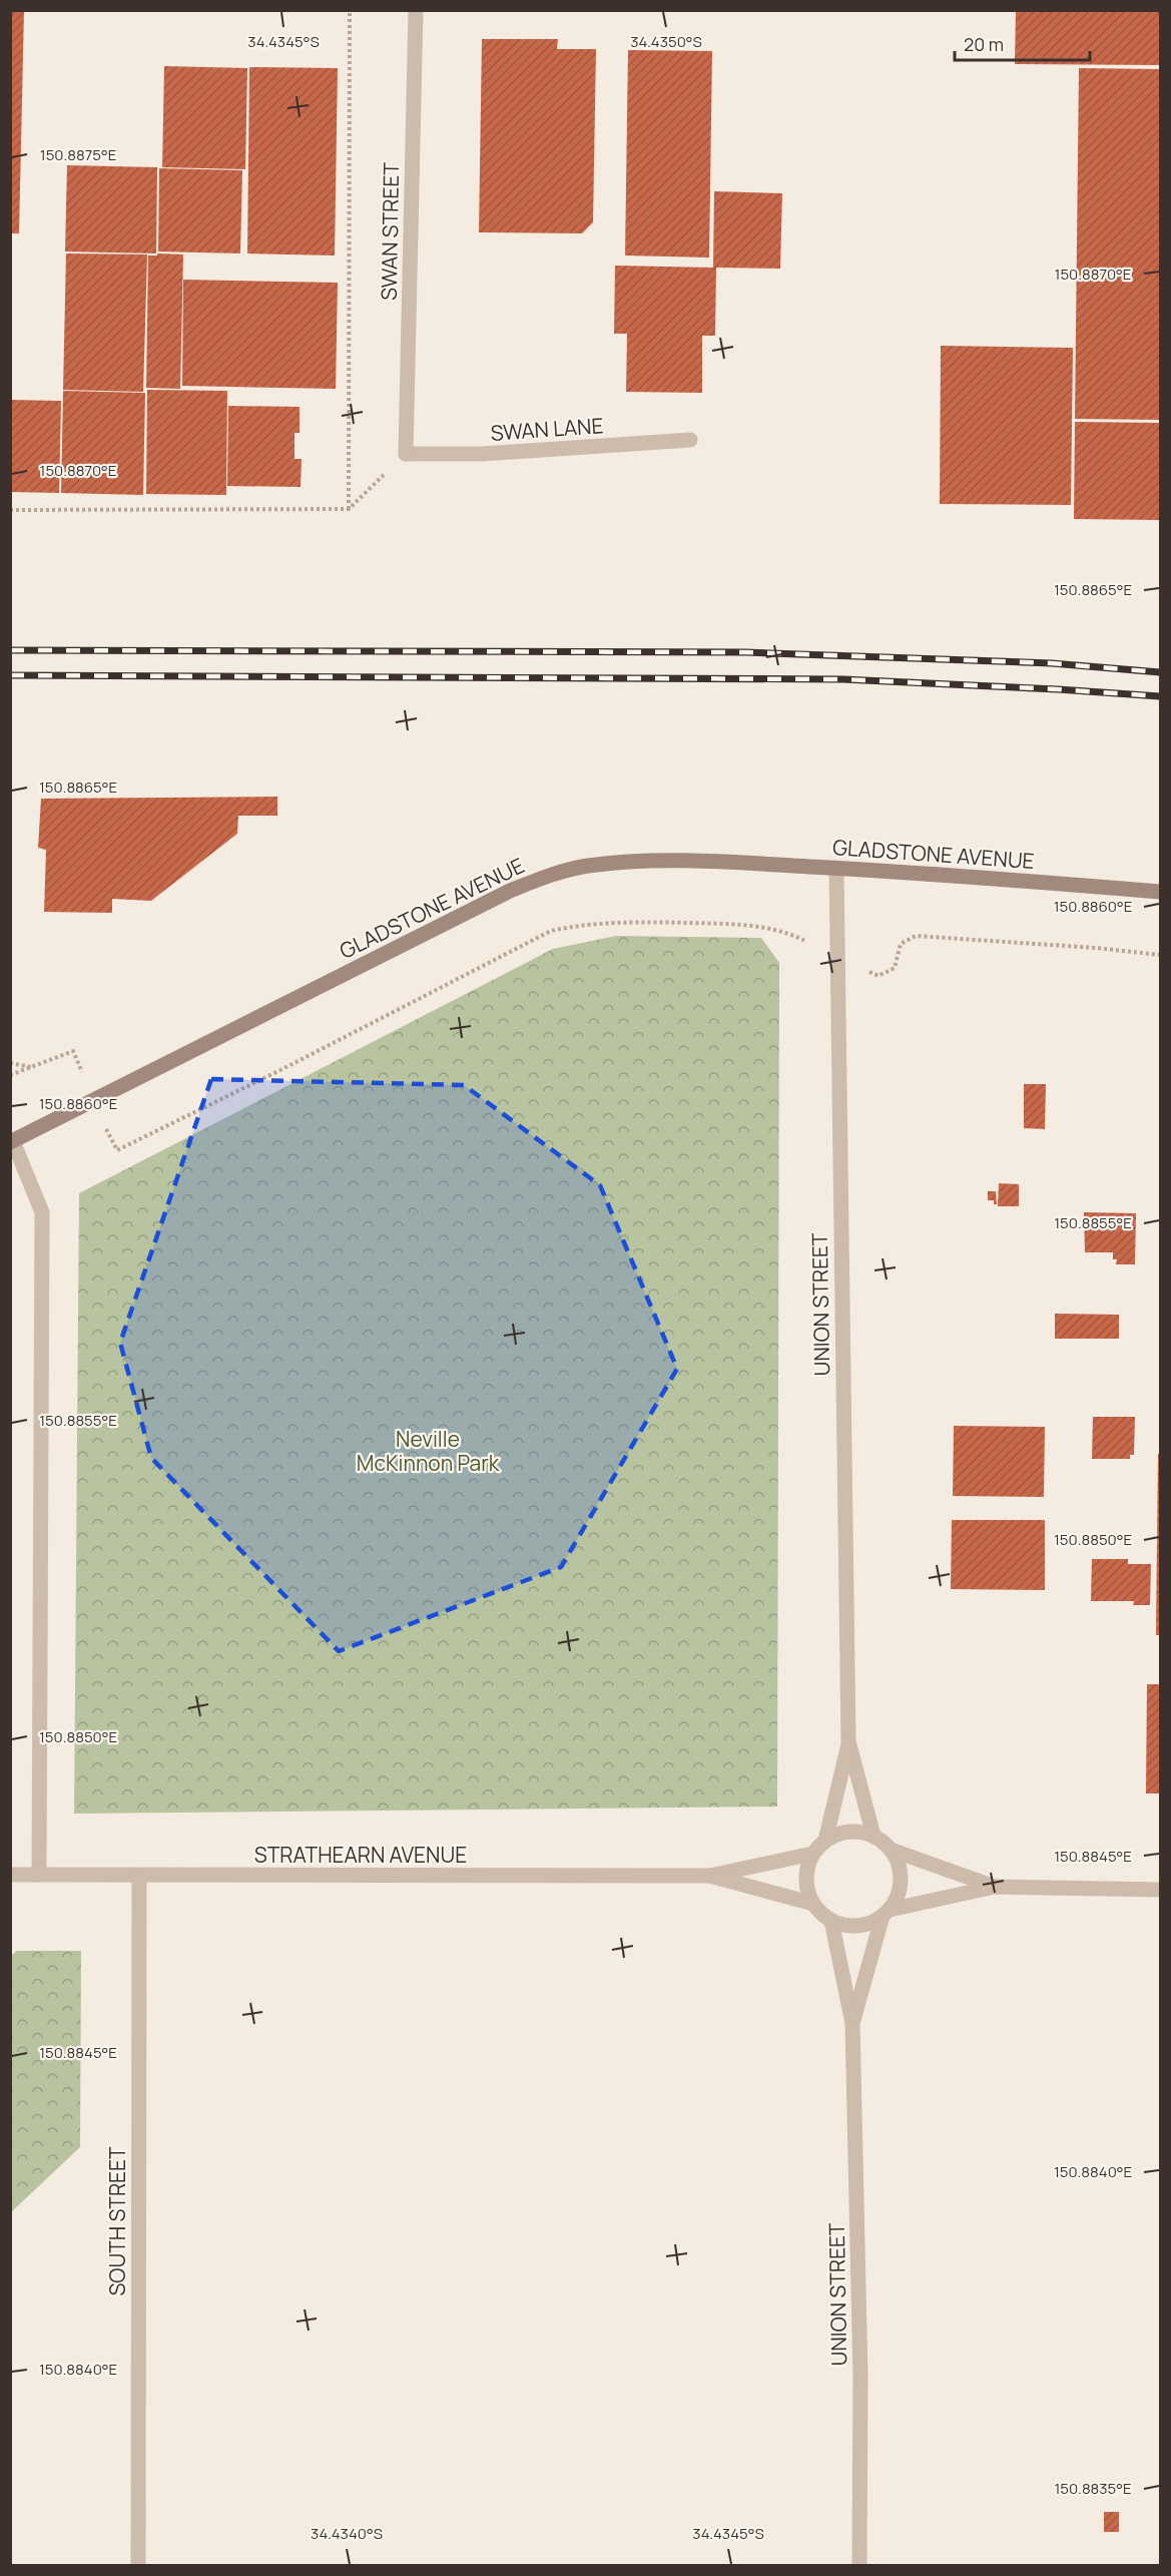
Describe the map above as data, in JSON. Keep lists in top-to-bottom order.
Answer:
{
  "streets": {
    "main road": ["GLADSTONE AVENUE"],
    "street": [
      "SWAN STREET",
      "SWAN LANE",
      "UNION STREET",
      "STRATHEARN AVENUE",
      "SOUTH STREET"
    ]
  },
  "crossings": [
    ["SWAN STREET", "SWAN LANE"],
    ["GLADSTONE AVENUE", "UNION STREET"],
    ["UNION STREET", "STRATHEARN AVENUE"],
    ["STRATHEARN AVENUE", "SOUTH STREET"]
  ],
  "parks": ["Neville McKinnon Park"],
  "scale_bar": "20 m",
  "coordinates": [
    "34.4345°S",
    "34.4350°S",
    "150.8875°E",
    "150.8870°E",
    "150.8865°E",
    "150.8860°E",
    "150.8855°E",
    "150.8850°E",
    "150.8845°E",
    "150.8840°E",
    "150.8835°E",
    "34.4340°S"
  ]
}
